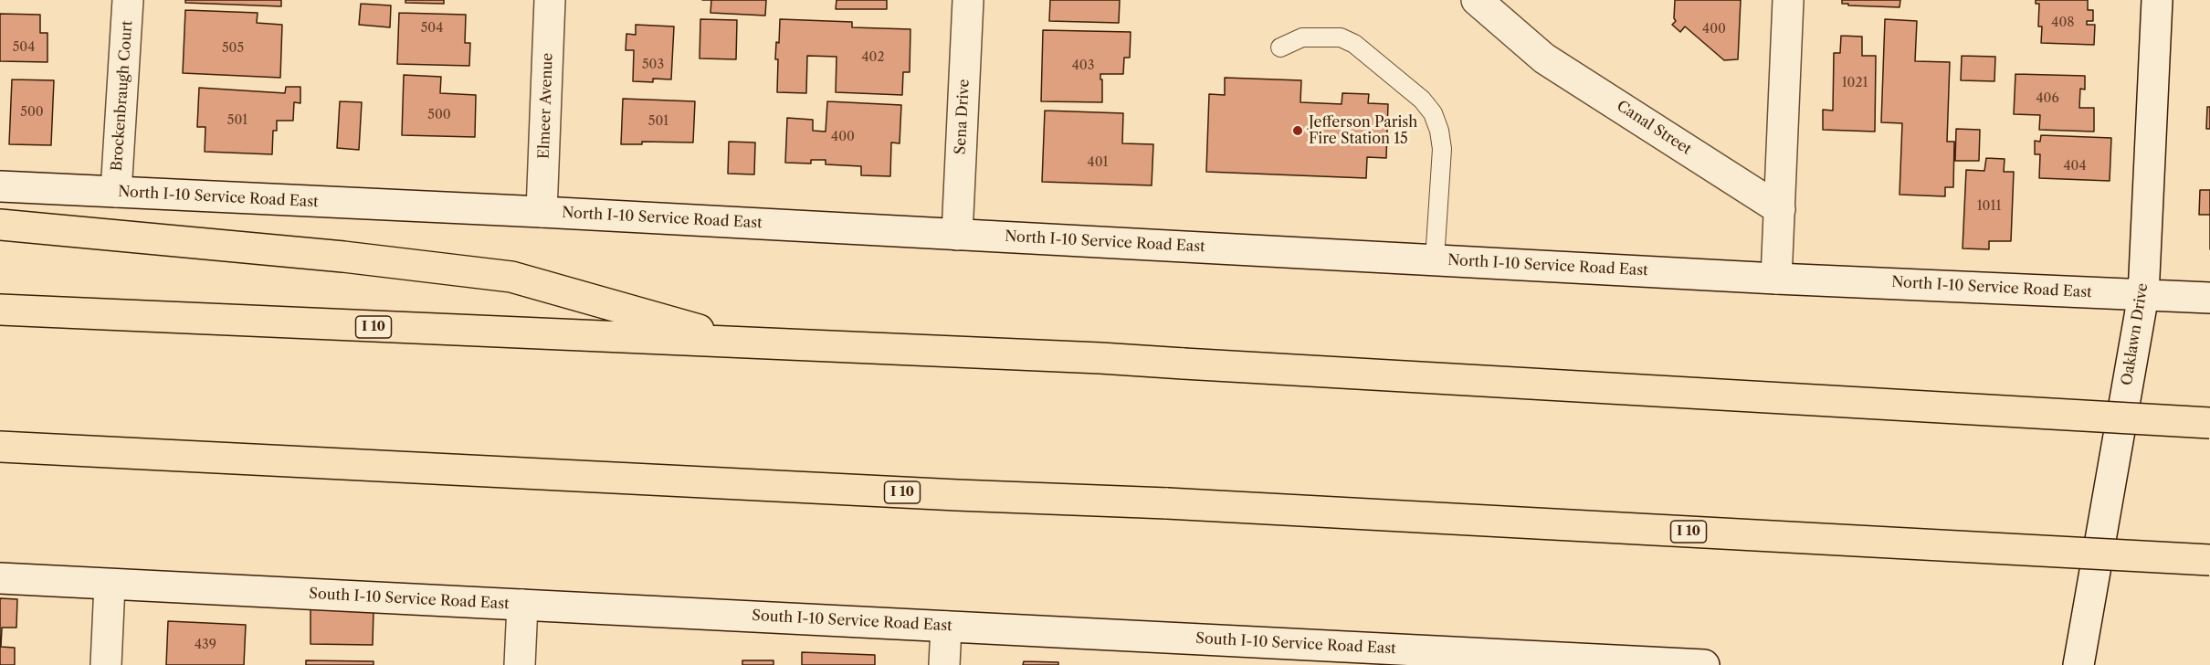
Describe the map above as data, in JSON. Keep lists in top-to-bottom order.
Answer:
{
  "streets": {
    "highway": ["I 10"],
    "street": [
      "Brockenbraugh Court",
      "Elmeer Avenue",
      "Sena Drive",
      "Canal Street",
      "North I-10 Service Road East",
      "Oaklawn Drive",
      "South I-10 Service Road East"
    ]
  },
  "crossings": [
    ["Brockenbraugh Court", "North I-10 Service Road East"],
    ["Elmeer Avenue", "North I-10 Service Road East"],
    ["Sena Drive", "North I-10 Service Road East"],
    ["North I-10 Service Road East", "Oaklawn Drive"]
  ],
  "places": ["Jefferson Parish Fire Station 15"],
  "house_numbers": [
    "408",
    "504",
    "400",
    "504",
    "505",
    "402",
    "503",
    "403",
    "1021",
    "406",
    "500",
    "500",
    "501",
    "501",
    "400",
    "401",
    "404",
    "1011",
    "439"
  ]
}
